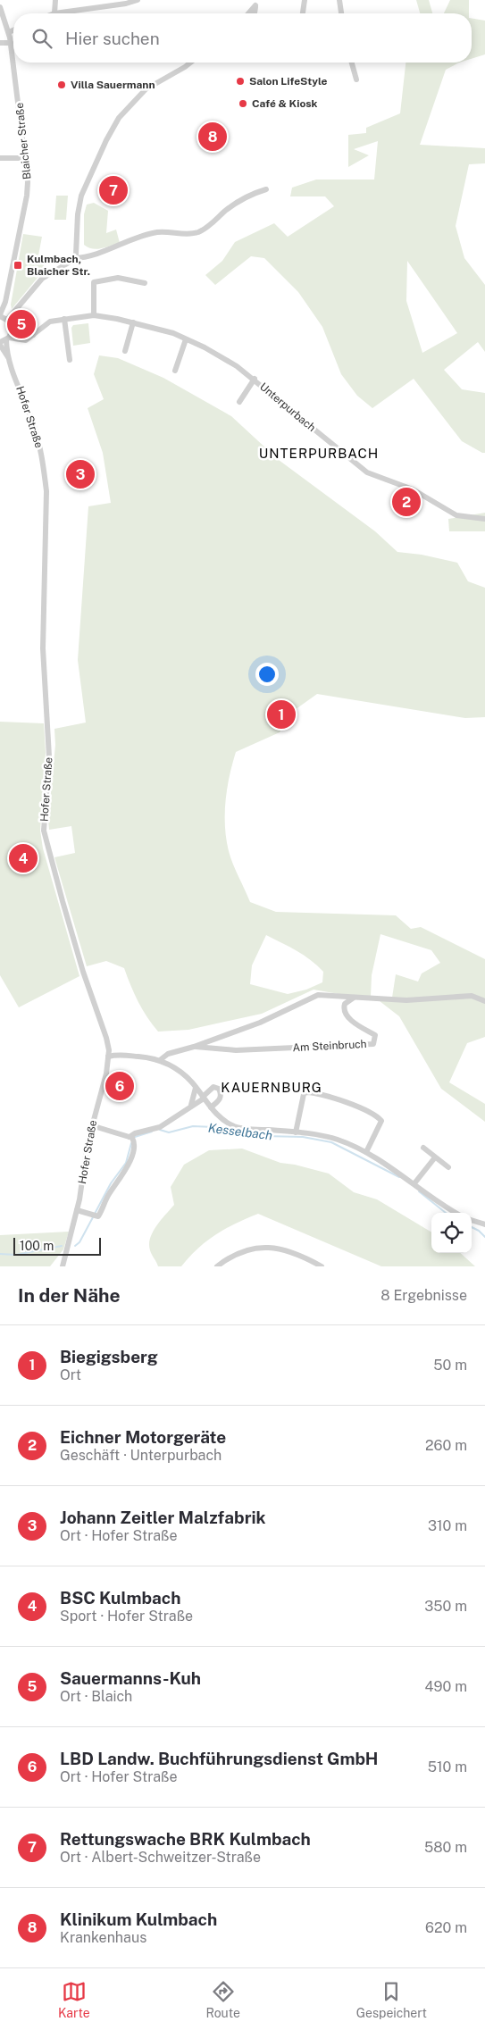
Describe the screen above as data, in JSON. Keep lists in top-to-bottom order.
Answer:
{
  "streets": {
    "street": [
      "Blaicher Straße",
      "Unterpurbach",
      "Hofer Straße",
      "Am Steinbruch"
    ]
  },
  "districts": ["UNTERPURBACH", "KAUERNBURG"],
  "water": ["Kesselbach"],
  "places": {
    "other": ["Salon LifeStyle", "Villa Sauermann", "Café & Kiosk"],
    "transit": ["Kulmbach, Blaicher Str."]
  },
  "scale_bar": "100 m",
  "page": {
    "search": "Hier suchen",
    "pins": [
      "8",
      "7",
      "5",
      "3",
      "2",
      "1",
      "4",
      "6"
    ],
    "scale": "100 m",
    "heading": ["In der Nähe", "8 Ergebnisse"],
    "list": [
      {
        "mark": "1",
        "name": "Biegigsberg",
        "note": "Ort",
        "value": "50 m"
      },
      {
        "mark": "2",
        "name": "Eichner Motorgeräte",
        "note": "Geschäft · Unterpurbach",
        "value": "260 m"
      },
      {
        "mark": "3",
        "name": "Johann Zeitler Malzfabrik",
        "note": "Ort · Hofer Straße",
        "value": "310 m"
      },
      {
        "mark": "4",
        "name": "BSC Kulmbach",
        "note": "Sport · Hofer Straße",
        "value": "350 m"
      },
      {
        "mark": "5",
        "name": "Sauermanns-Kuh",
        "note": "Ort · Blaich",
        "value": "490 m"
      },
      {
        "mark": "6",
        "name": "LBD Landw. Buchführungsdienst GmbH",
        "note": "Ort · Hofer Straße",
        "value": "510 m"
      },
      {
        "mark": "7",
        "name": "Rettungswache BRK Kulmbach",
        "note": "Ort · Albert-Schweitzer-Straße",
        "value": "580 m"
      },
      {
        "mark": "8",
        "name": "Klinikum Kulmbach",
        "note": "Krankenhaus",
        "value": "620 m"
      }
    ],
    "nav": ["Karte", "Route", "Gespeichert"]
  }
}
